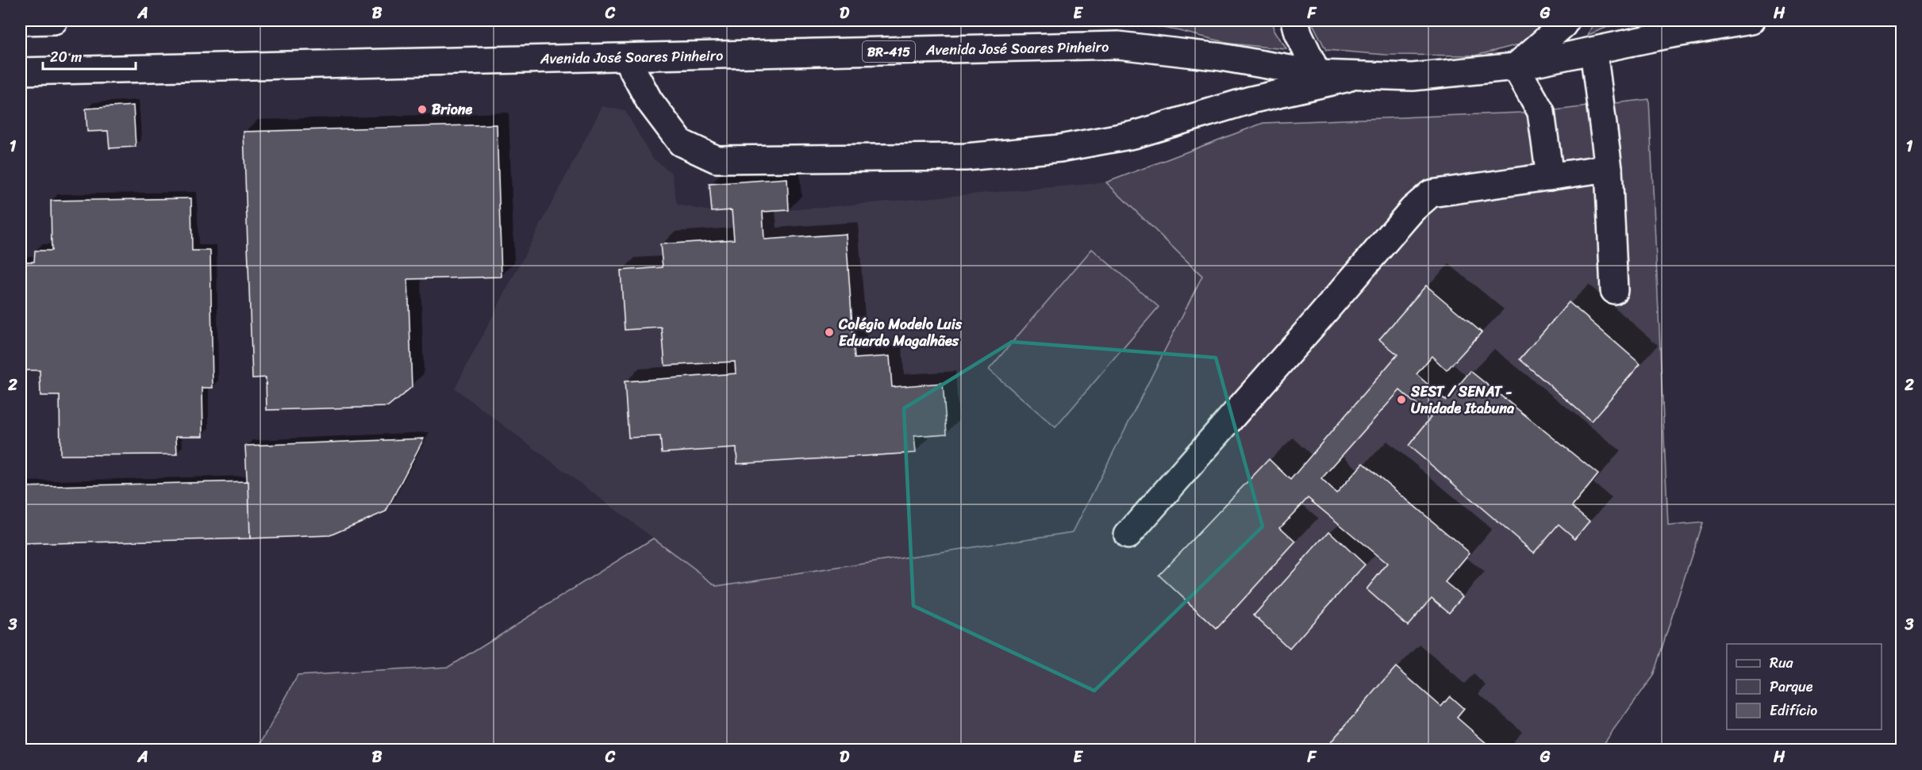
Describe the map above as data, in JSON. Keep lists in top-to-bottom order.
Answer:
{
  "streets": {
    "main road": ["Avenida José Soares Pinheiro", "BR-415"]
  },
  "places": ["Brione", "Colégio Modelo Luis Eduardo Magalhães", "SEST / SENAT - Unidade Itabuna"],
  "legend": ["Rua", "Parque", "Edifício"],
  "scale_bar": "20 m",
  "grid": {
    "columns": [
      "A",
      "B",
      "C",
      "D",
      "E",
      "F",
      "G",
      "H"
    ],
    "rows": ["1", "2", "3"]
  }
}
